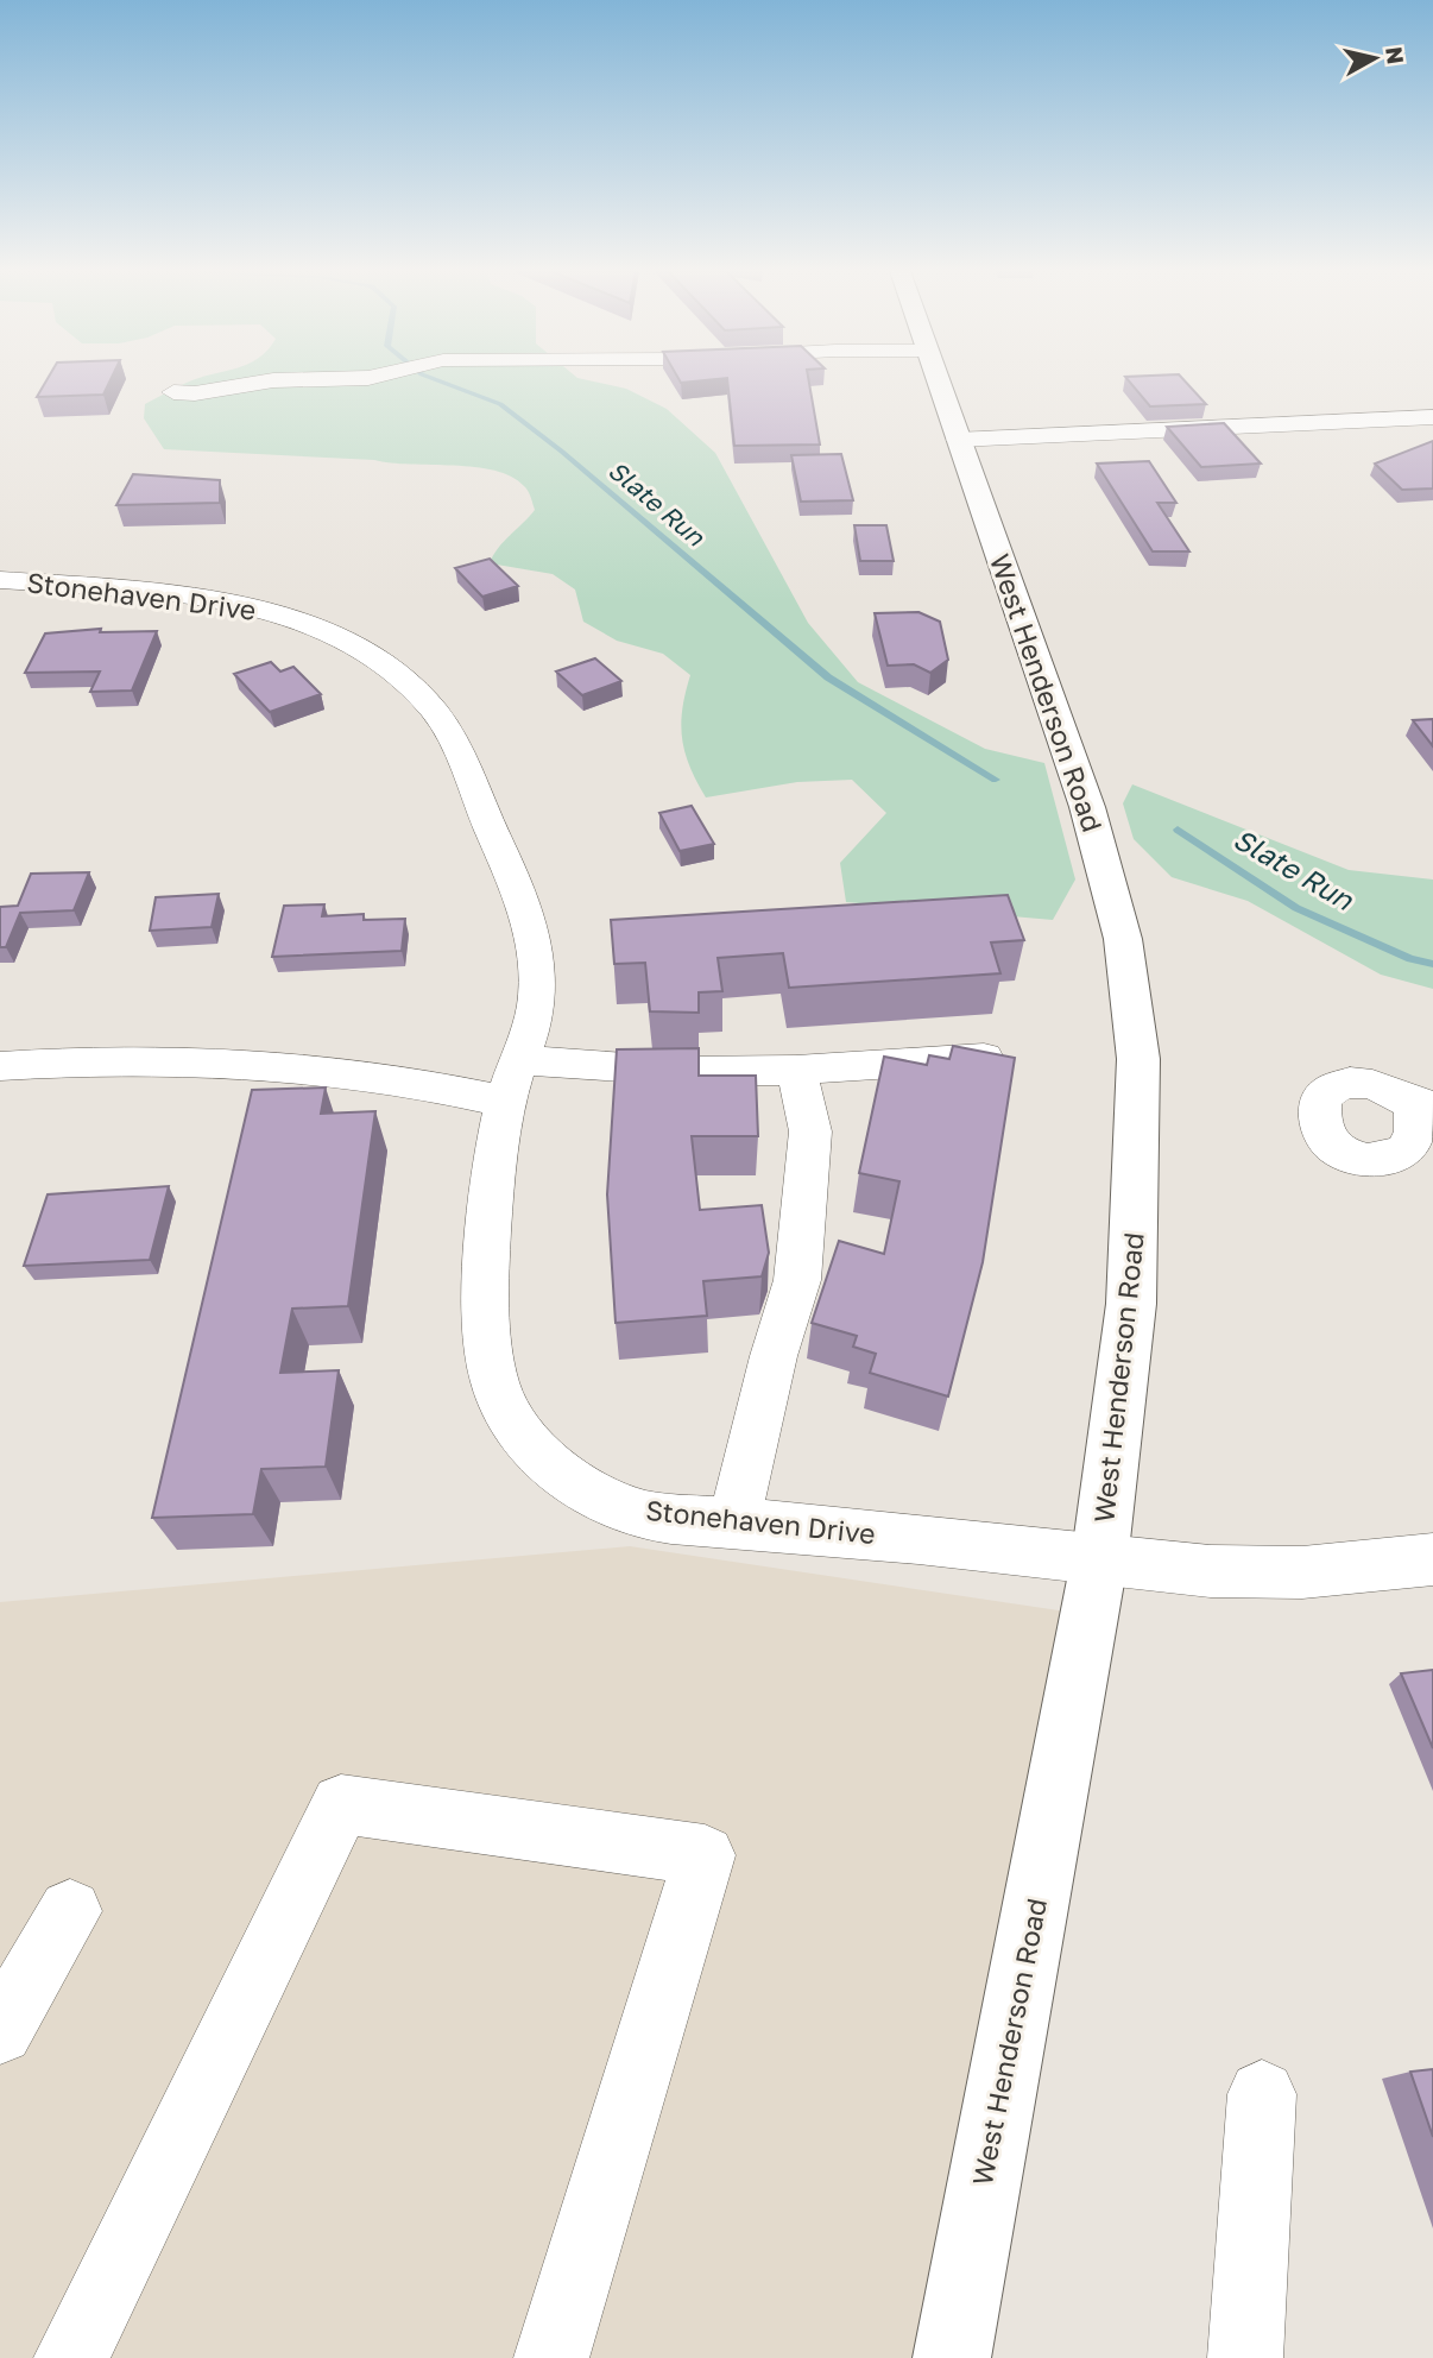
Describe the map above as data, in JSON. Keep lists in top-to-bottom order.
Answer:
{
  "streets": {
    "main road": ["West Henderson Road"],
    "street": ["Stonehaven Drive"]
  },
  "crossings": [
    ["Stonehaven Drive", "West Henderson Road"]
  ],
  "water": ["Slate Run"],
  "north": "right"
}
